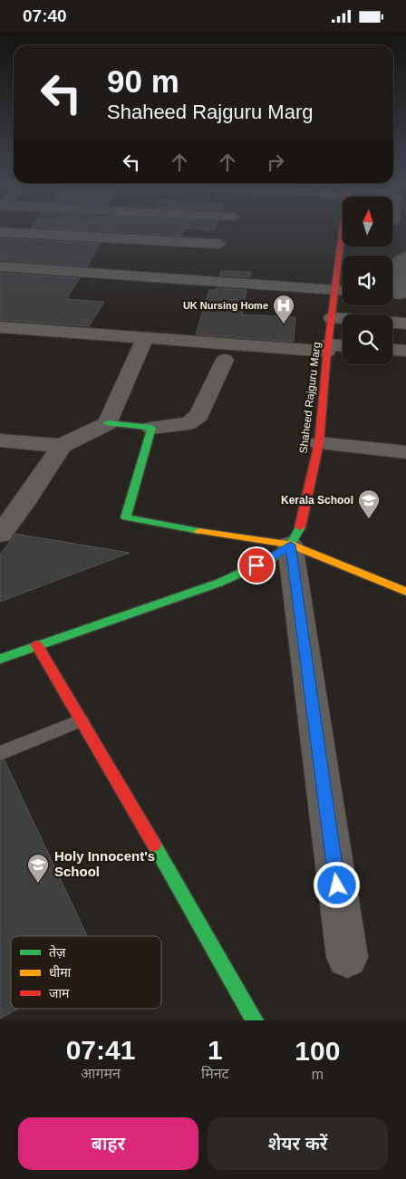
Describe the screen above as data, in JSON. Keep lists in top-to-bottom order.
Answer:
{
  "streets": {
    "street": ["Shaheed Rajguru Marg"]
  },
  "places": {
    "hospital": ["UK Nursing Home"],
    "school or university": ["Kerala School", "Holy Innocent's School"]
  },
  "legend": ["तेज़", "धीमा", "जाम"],
  "north": "top",
  "page": {
    "status": "07:40",
    "turn": ["90 m", "Shaheed Rajguru Marg"],
    "eta": [
      "07:41",
      "आगमन",
      "1",
      "मिनट",
      "100",
      "m"
    ],
    "buttons": ["बाहर", "शेयर करें"]
  }
}
